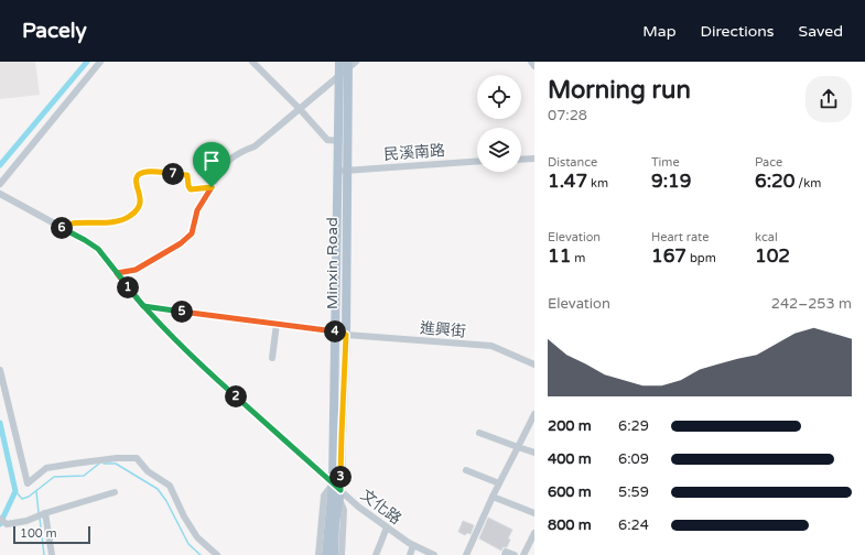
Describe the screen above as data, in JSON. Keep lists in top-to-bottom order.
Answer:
{
  "streets": {
    "main road": ["Minxin Road"],
    "street": ["民溪南路", "進興街", "文化路"]
  },
  "crossings": [
    ["民溪南路", "Minxin Road"],
    ["Minxin Road", "進興街"],
    ["Minxin Road", "文化路"],
    ["進興街", "文化路"]
  ],
  "scale_bar": "100 m",
  "page": {
    "header": "Pacely",
    "nav": ["Map", "Directions", "Saved"],
    "heading": ["Morning run", "07:28"],
    "stats": [
      ["Distance", "1.47 km"],
      ["Time", "9:19"],
      ["Pace", "6:20 /km"],
      ["Elevation", "11 m"],
      ["Heart rate", "167 bpm"],
      ["kcal", "102"]
    ],
    "pins": [
      "7",
      "6",
      "1",
      "5",
      "4",
      "2",
      "3"
    ],
    "chart": ["Elevation", "242–253 m"],
    "list": [
      {
        "name": "200 m",
        "note": "6:29"
      },
      {
        "name": "400 m",
        "note": "6:09"
      },
      {
        "name": "600 m",
        "note": "5:59"
      },
      {
        "name": "800 m",
        "note": "6:24"
      }
    ],
    "scale": "100 m"
  }
}
